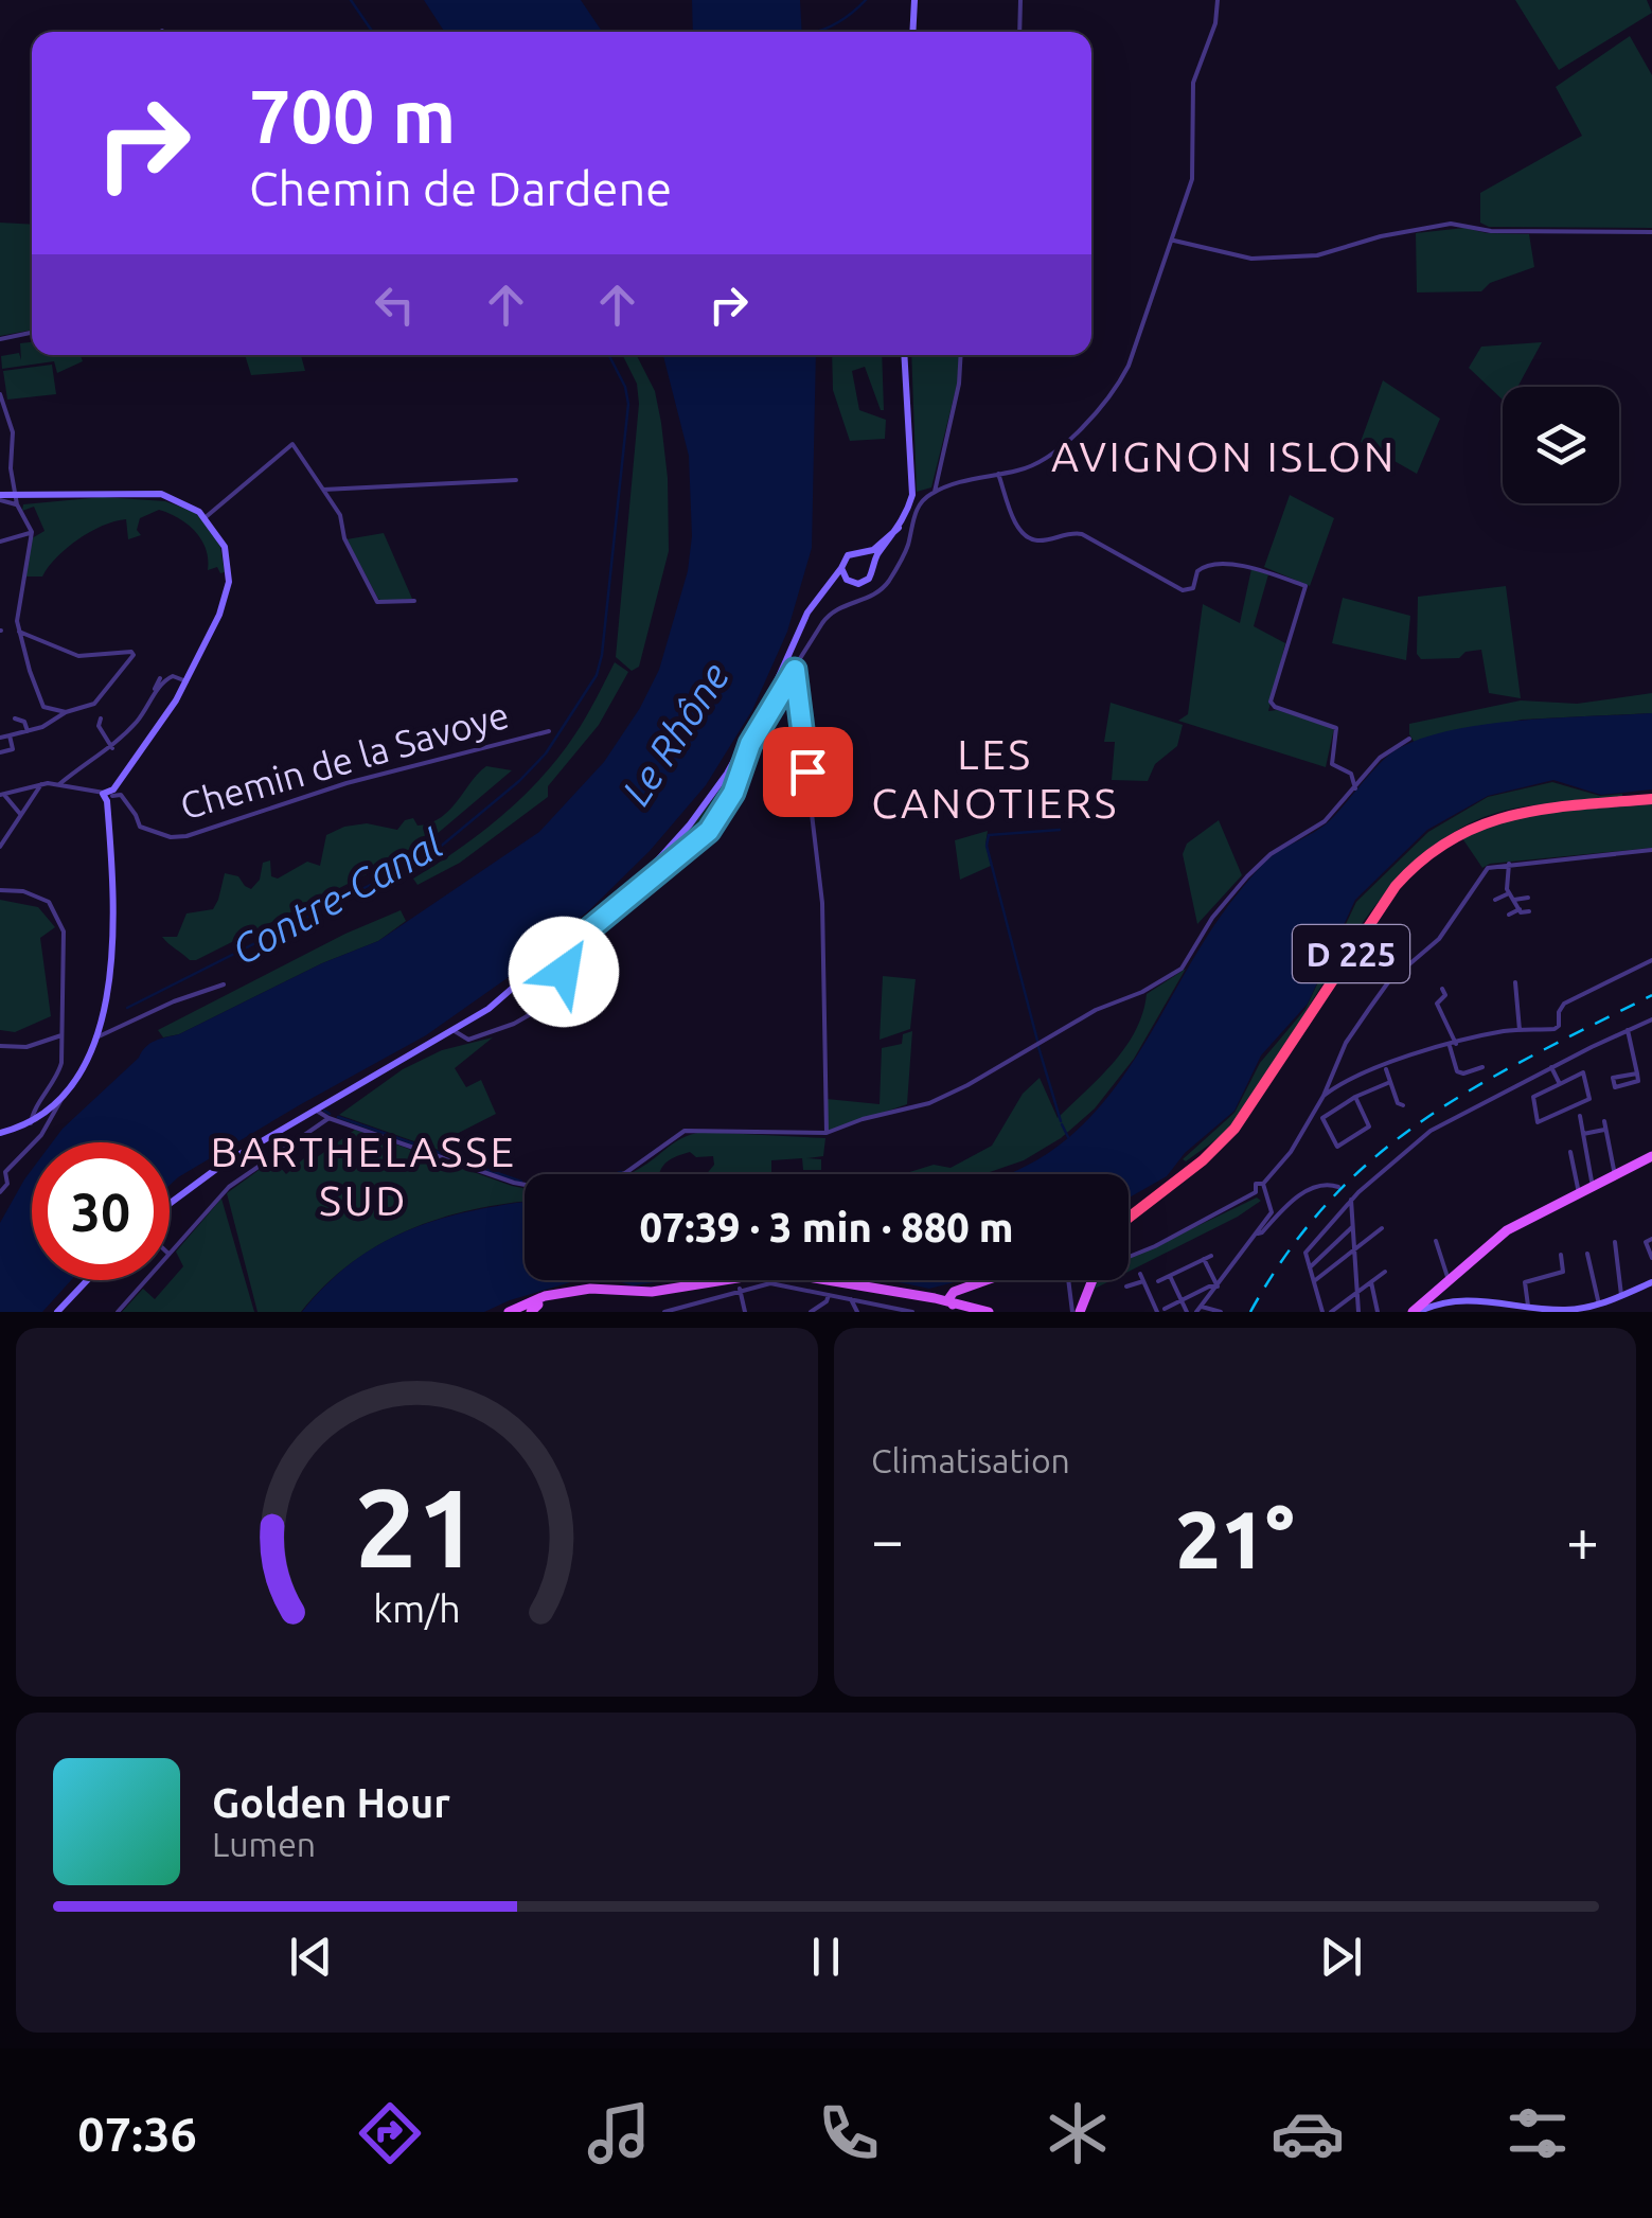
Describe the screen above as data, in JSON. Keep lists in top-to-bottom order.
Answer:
{
  "streets": {
    "highway": ["D 225"],
    "street": ["Chemin de la Savoye"]
  },
  "districts": ["AVIGNON ISLON", "LES CANOTIERS", "BARTHELASSE SUD"],
  "water": ["Le Rhône", "Contre-Canal"],
  "page": {
    "turn": ["700 m", "Chemin de Dardene"],
    "limit": "30",
    "trip": "07:39 · 3 min · 880 m",
    "tile": "Climatisation",
    "heat": ["−", "21°", "+"],
    "song": ["Golden Hour", "Lumen"],
    "tabs": "07:36",
    "gauge": ["21", "km/h"]
  }
}
